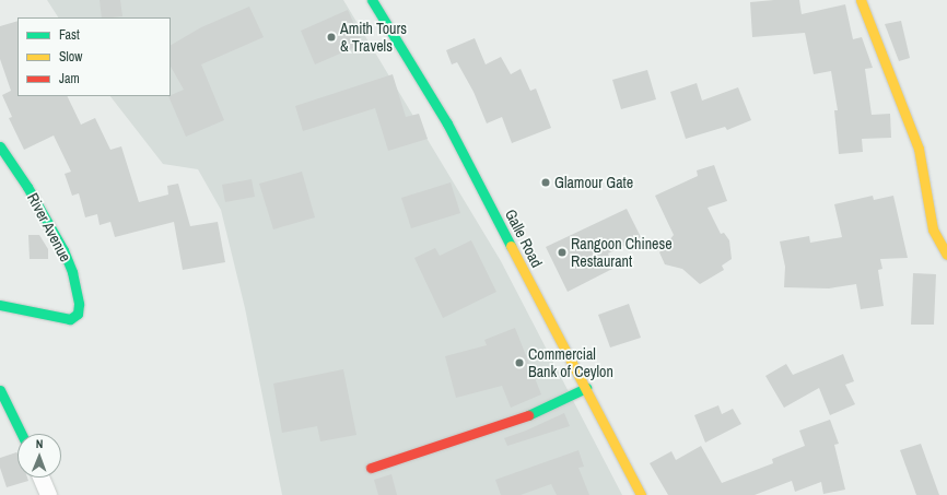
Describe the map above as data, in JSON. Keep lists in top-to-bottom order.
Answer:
{
  "streets": {
    "main road": ["River Avenue", "Galle Road"]
  },
  "places": [
    "Amith Tours & Travels",
    "Glamour Gate",
    "Rangoon Chinese Restaurant",
    "Commercial Bank of Ceylon"
  ],
  "legend": ["Fast", "Slow", "Jam"],
  "north": "top"
}
